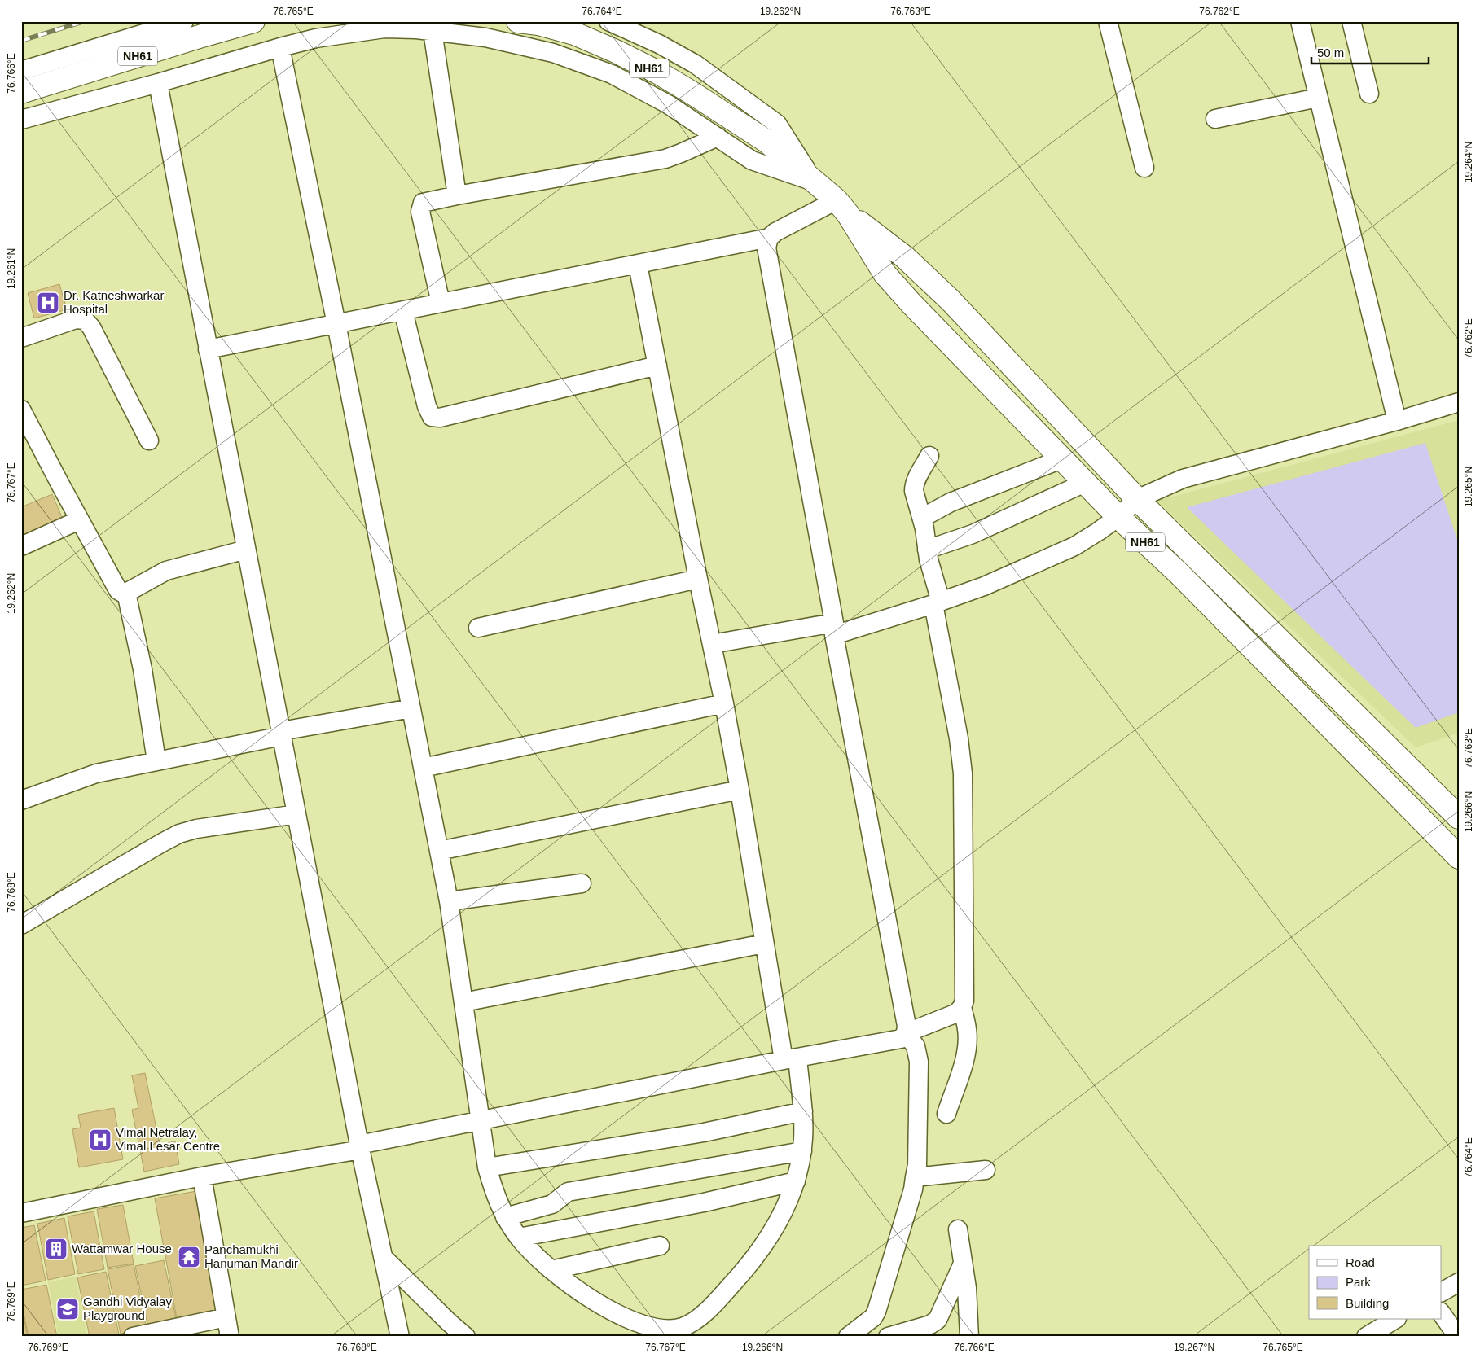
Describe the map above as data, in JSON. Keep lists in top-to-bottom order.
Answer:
{
  "streets": {
    "highway": ["NH61"]
  },
  "places": {
    "hospital": ["Dr. Katneshwarkar Hospital", "Vimal Netralay, Vimal Lesar Centre"],
    "building": ["Wattamwar House"],
    "temple": ["Panchamukhi Hanuman Mandir"],
    "school or university": ["Gandhi Vidyalay Playground"]
  },
  "legend": ["Road", "Park", "Building"],
  "scale_bar": "50 m",
  "coordinates": [
    "76.765°E",
    "76.764°E",
    "19.262°N",
    "76.763°E",
    "76.762°E",
    "76.766°E",
    "19.264°N",
    "19.261°N",
    "76.767°E",
    "19.265°N",
    "19.266°N",
    "76.768°E",
    "76.769°E",
    "19.267°N"
  ]
}
